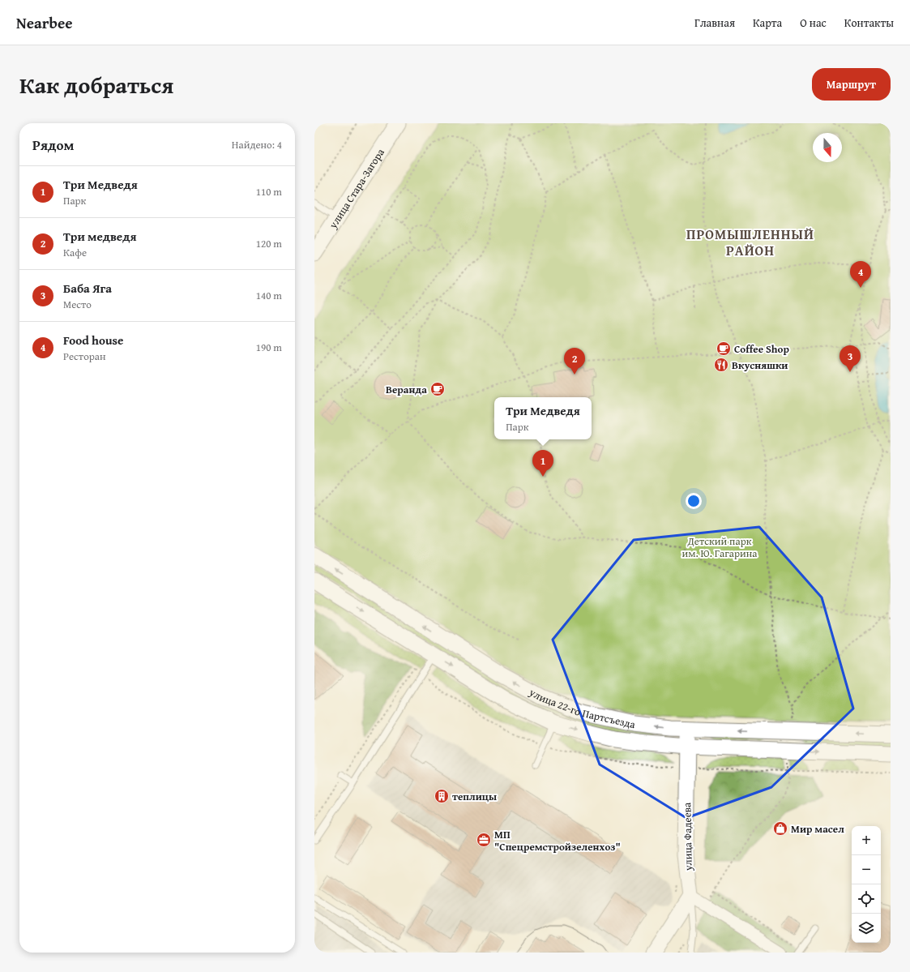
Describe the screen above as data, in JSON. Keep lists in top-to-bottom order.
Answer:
{
  "streets": {
    "street": ["улица Стара-Загора", "улица 22-го Партсъезда", "улица Фадеева"]
  },
  "crossings": [
    ["улица 22-го Партсъезда", "улица Фадеева"]
  ],
  "districts": ["ПРОМЫШЛЕННЫЙ РАЙОН"],
  "parks": ["Детский парк им. Ю. Гагарина"],
  "places": {
    "cafe": ["Coffee Shop", "Веранда"],
    "restaurant": ["Вкусняшки"],
    "building": ["теплицы"],
    "shop": ["Мир масел"],
    "office": ["МП \"Спецремстройзеленхоз\""]
  },
  "north": "bottom",
  "page": {
    "header": "Nearbee",
    "nav": [
      "Главная",
      "Карта",
      "О нас",
      "Контакты"
    ],
    "title": "Как добраться",
    "buttons": "Маршрут",
    "heading": ["Рядом", "Найдено: 4"],
    "list": [
      {
        "mark": "1",
        "name": "Три Медведя",
        "note": "Парк",
        "value": "110 m"
      },
      {
        "mark": "2",
        "name": "Три медведя",
        "note": "Кафе",
        "value": "120 m"
      },
      {
        "mark": "3",
        "name": "Баба Яга",
        "note": "Место",
        "value": "140 m"
      },
      {
        "mark": "4",
        "name": "Food house",
        "note": "Ресторан",
        "value": "190 m"
      }
    ],
    "pins": [
      "4",
      "3",
      "2",
      "1"
    ],
    "popup": ["Три Медведя", "Парк"],
    "map_buttons": ["+", "−"]
  }
}
